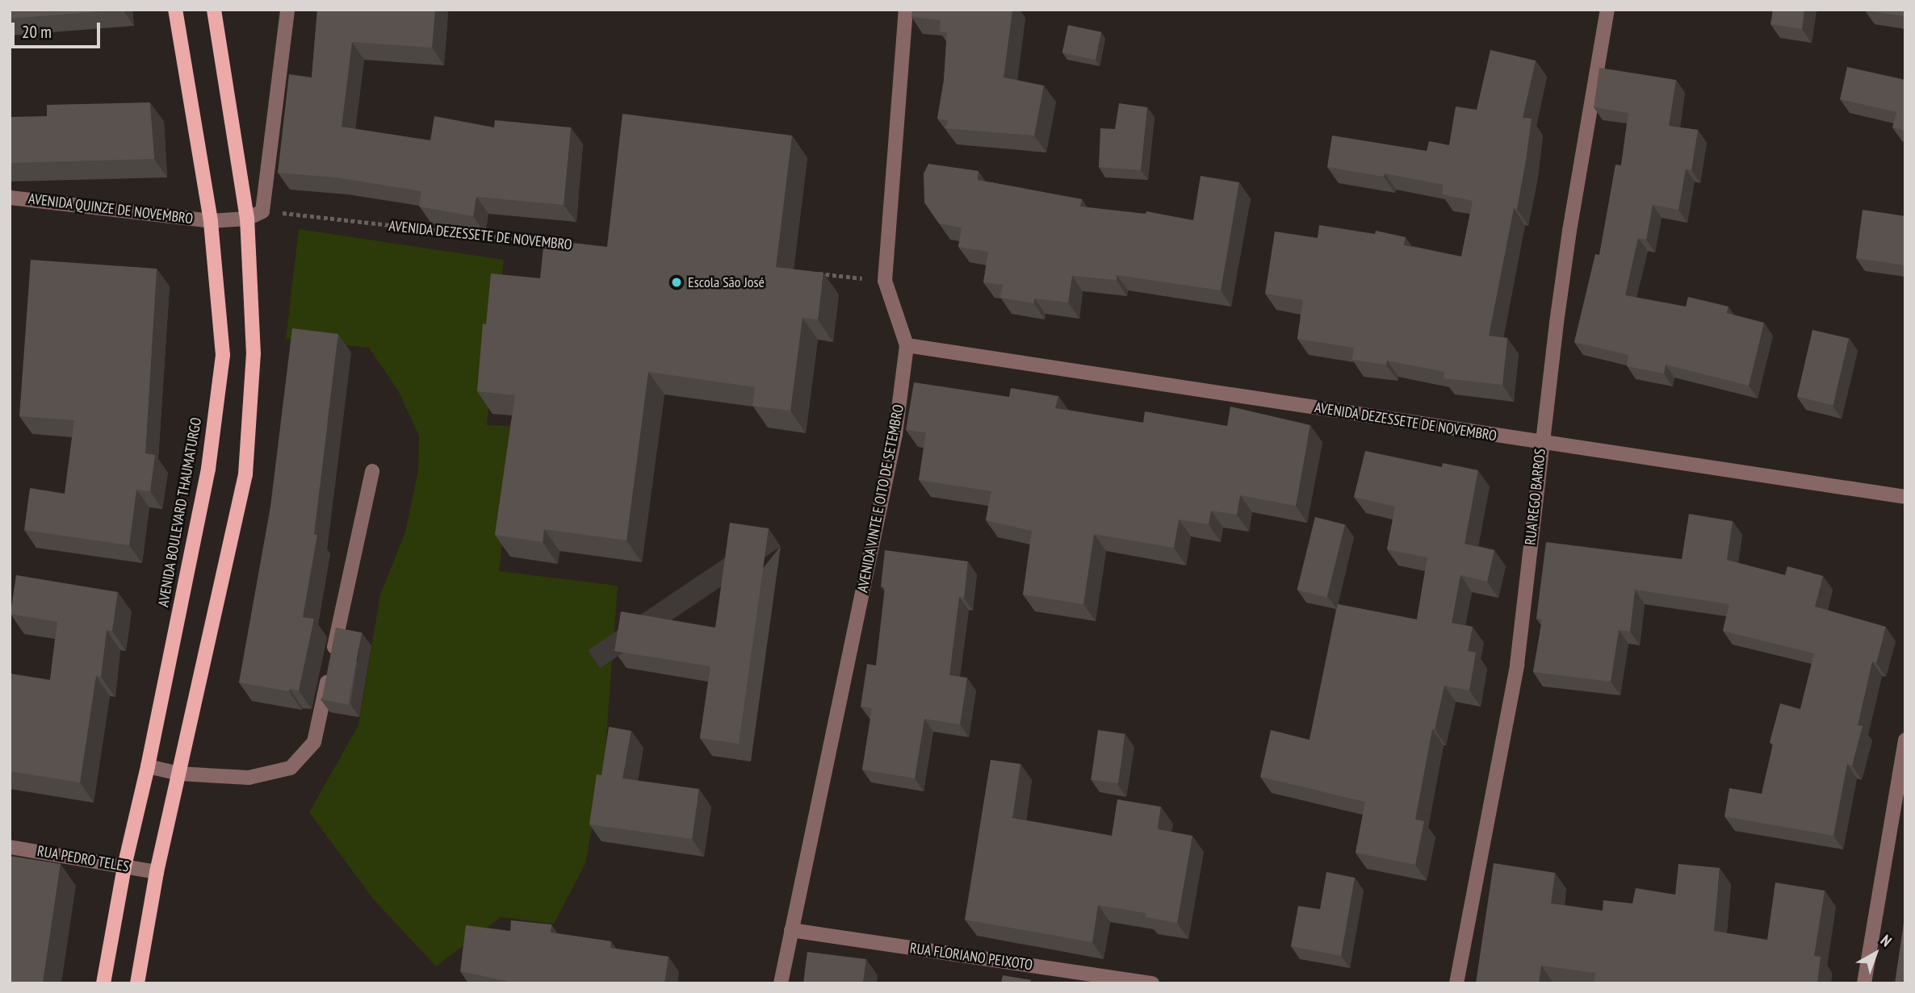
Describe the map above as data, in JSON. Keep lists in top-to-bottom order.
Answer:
{
  "streets": {
    "main road": ["AVENIDA BOULEVARD THAUMATURGO"],
    "street": [
      "AVENIDA QUINZE DE NOVEMBRO",
      "AVENIDA DEZESSETE DE NOVEMBRO",
      "RUA REGO BARROS",
      "AVENIDA VINTE E OITO DE SETEMBRO",
      "RUA PEDRO TELES",
      "RUA FLORIANO PEIXOTO"
    ]
  },
  "crossings": [
    ["AVENIDA QUINZE DE NOVEMBRO", "AVENIDA BOULEVARD THAUMATURGO"],
    ["AVENIDA DEZESSETE DE NOVEMBRO", "RUA REGO BARROS"],
    ["AVENIDA DEZESSETE DE NOVEMBRO", "AVENIDA VINTE E OITO DE SETEMBRO"],
    ["AVENIDA VINTE E OITO DE SETEMBRO", "RUA FLORIANO PEIXOTO"],
    ["AVENIDA BOULEVARD THAUMATURGO", "RUA PEDRO TELES"]
  ],
  "places": ["Escola São José"],
  "scale_bar": "20 m",
  "north": "top right"
}
